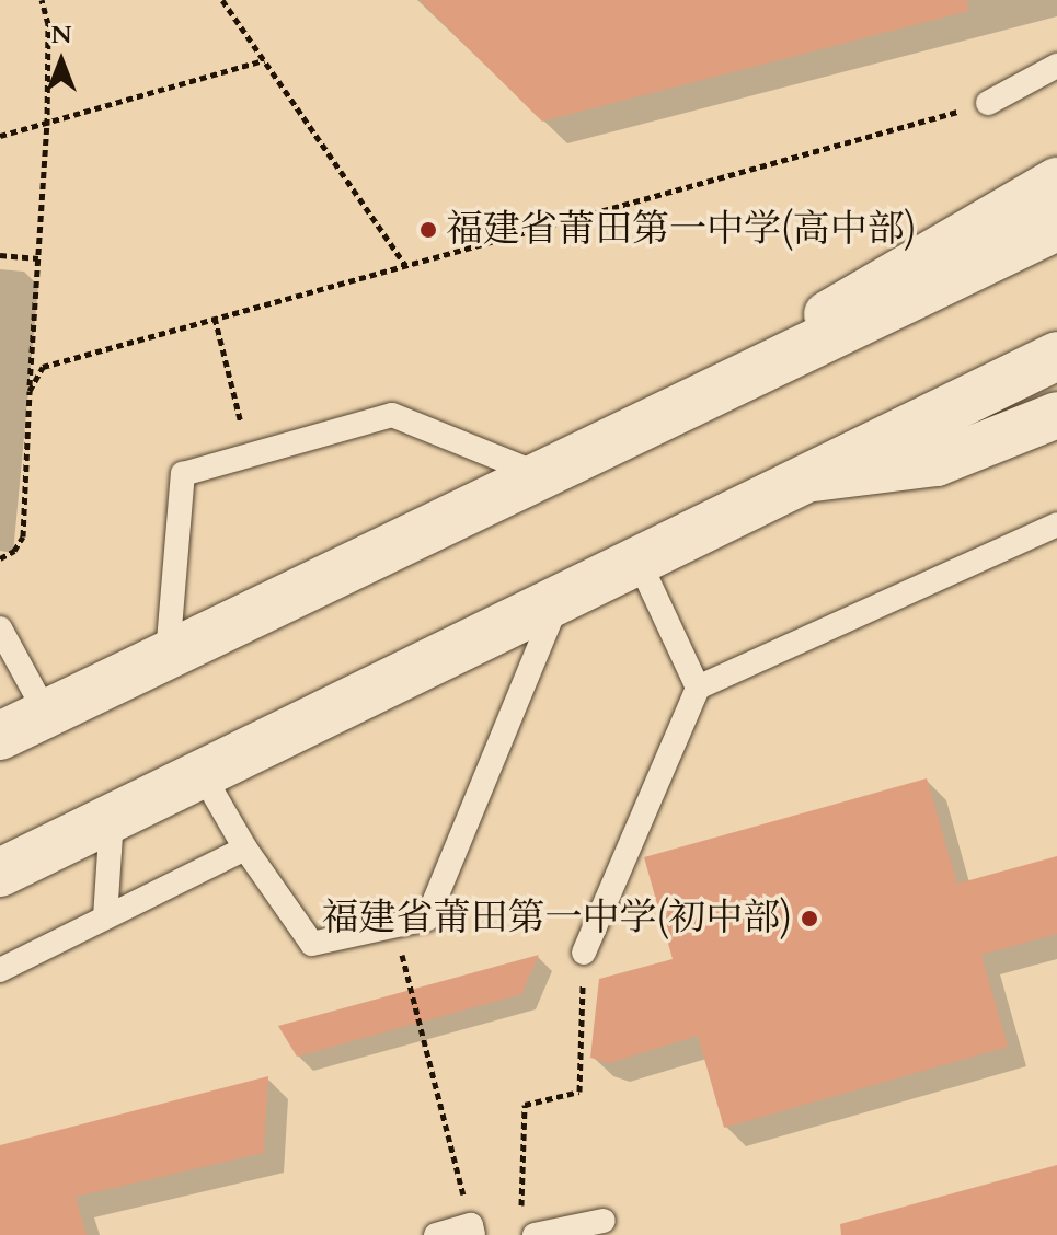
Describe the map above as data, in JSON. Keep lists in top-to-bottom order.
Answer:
{
  "places": ["福建省莆田第一中学(高中部)", "福建省莆田第一中学(初中部)"],
  "north": "top"
}
